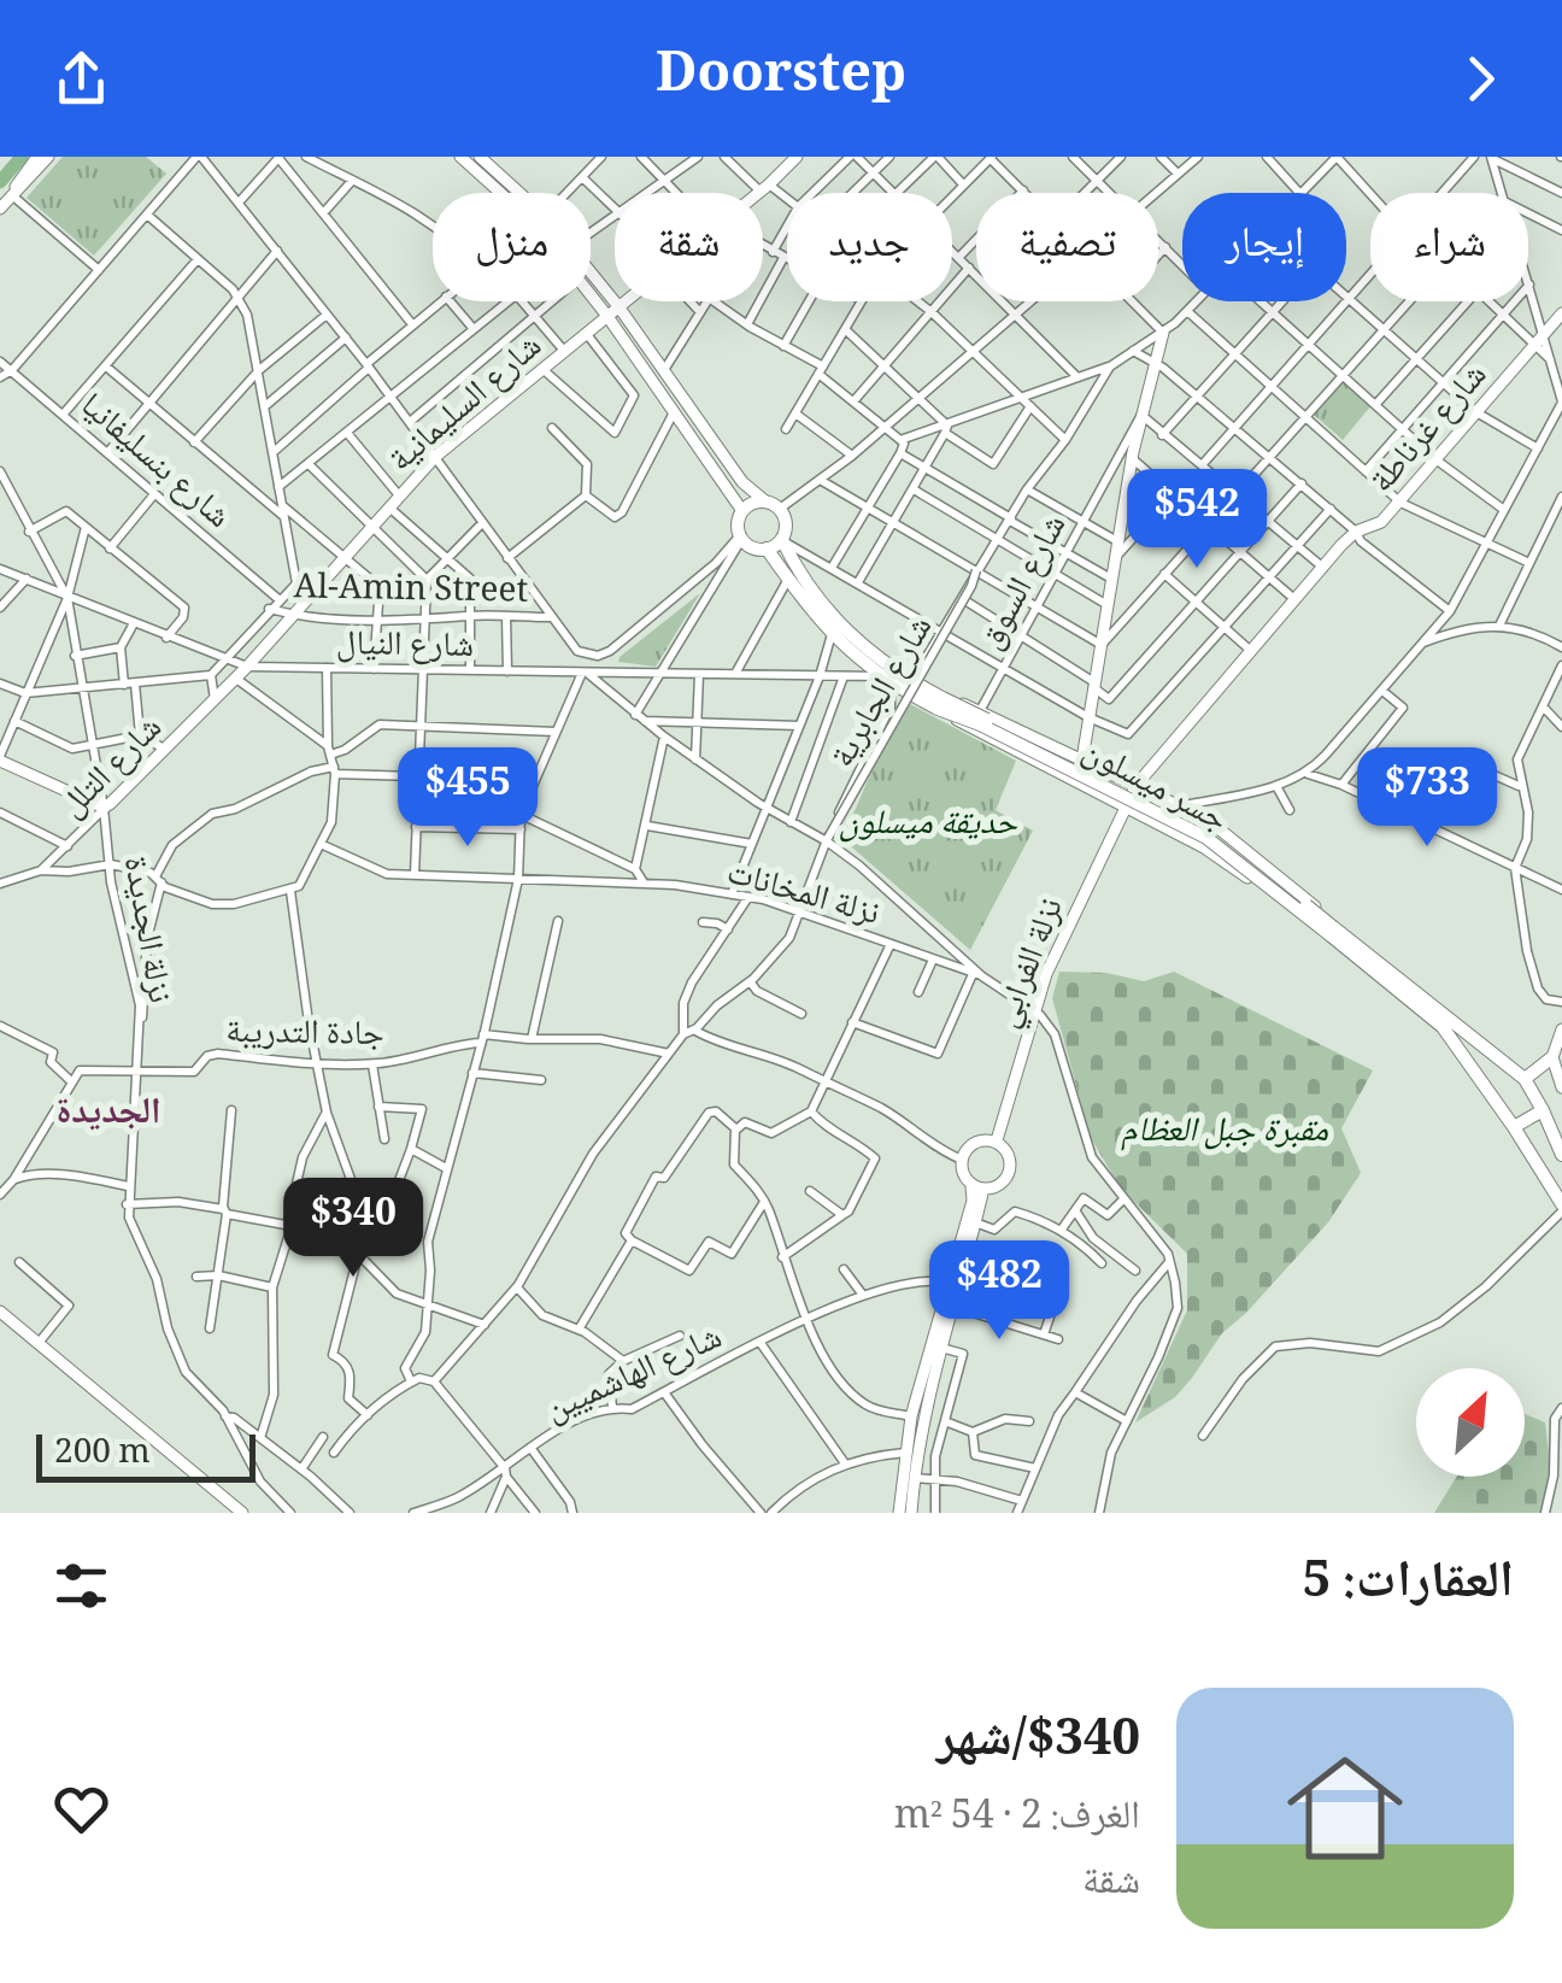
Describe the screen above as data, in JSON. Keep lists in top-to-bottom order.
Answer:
{
  "streets": {
    "main road": [
      "شارع السليمانية",
      "شارع غرناطة",
      "شارع التلل",
      "جسر ميسلون",
      "نزلة الفرابي"
    ],
    "street": [
      "شارع بنسليفانيا",
      "شارع السوق",
      "Al-Amin Street",
      "شارع النيال",
      "شارع الجابرية",
      "نزلة المخانات",
      "نزلة الجديدة",
      "جادة التدريبة",
      "شارع الهاشميين"
    ]
  },
  "crossings": [
    ["شارع السليمانية", "Al-Amin Street"],
    ["شارع السليمانية", "شارع النيال"],
    ["شارع السليمانية", "شارع التلل"],
    ["شارع غرناطة", "نزلة الفرابي"],
    ["شارع النيال", "شارع التلل"],
    ["شارع النيال", "نزلة الجديدة"],
    ["شارع التلل", "نزلة الجديدة"],
    ["نزلة الجديدة", "جادة التدريبة"]
  ],
  "districts": ["الجديدة"],
  "parks": ["حديقة ميسلون", "مقبرة جبل العظام"],
  "scale_bar": "200 m",
  "north": "top right",
  "page": {
    "header": "Doorstep",
    "chip": [
      "شراء",
      "إيجار",
      "تصفية",
      "جديد",
      "شقة",
      "منزل"
    ],
    "price": [
      "$542",
      "$455",
      "$733",
      "$340",
      "$482"
    ],
    "scale": "200 m",
    "heading": "العقارات: 5",
    "list": [
      {
        "name": "$340/شهر",
        "note": "الغرف: 2 · 54 m² · شقة"
      }
    ]
  }
}
